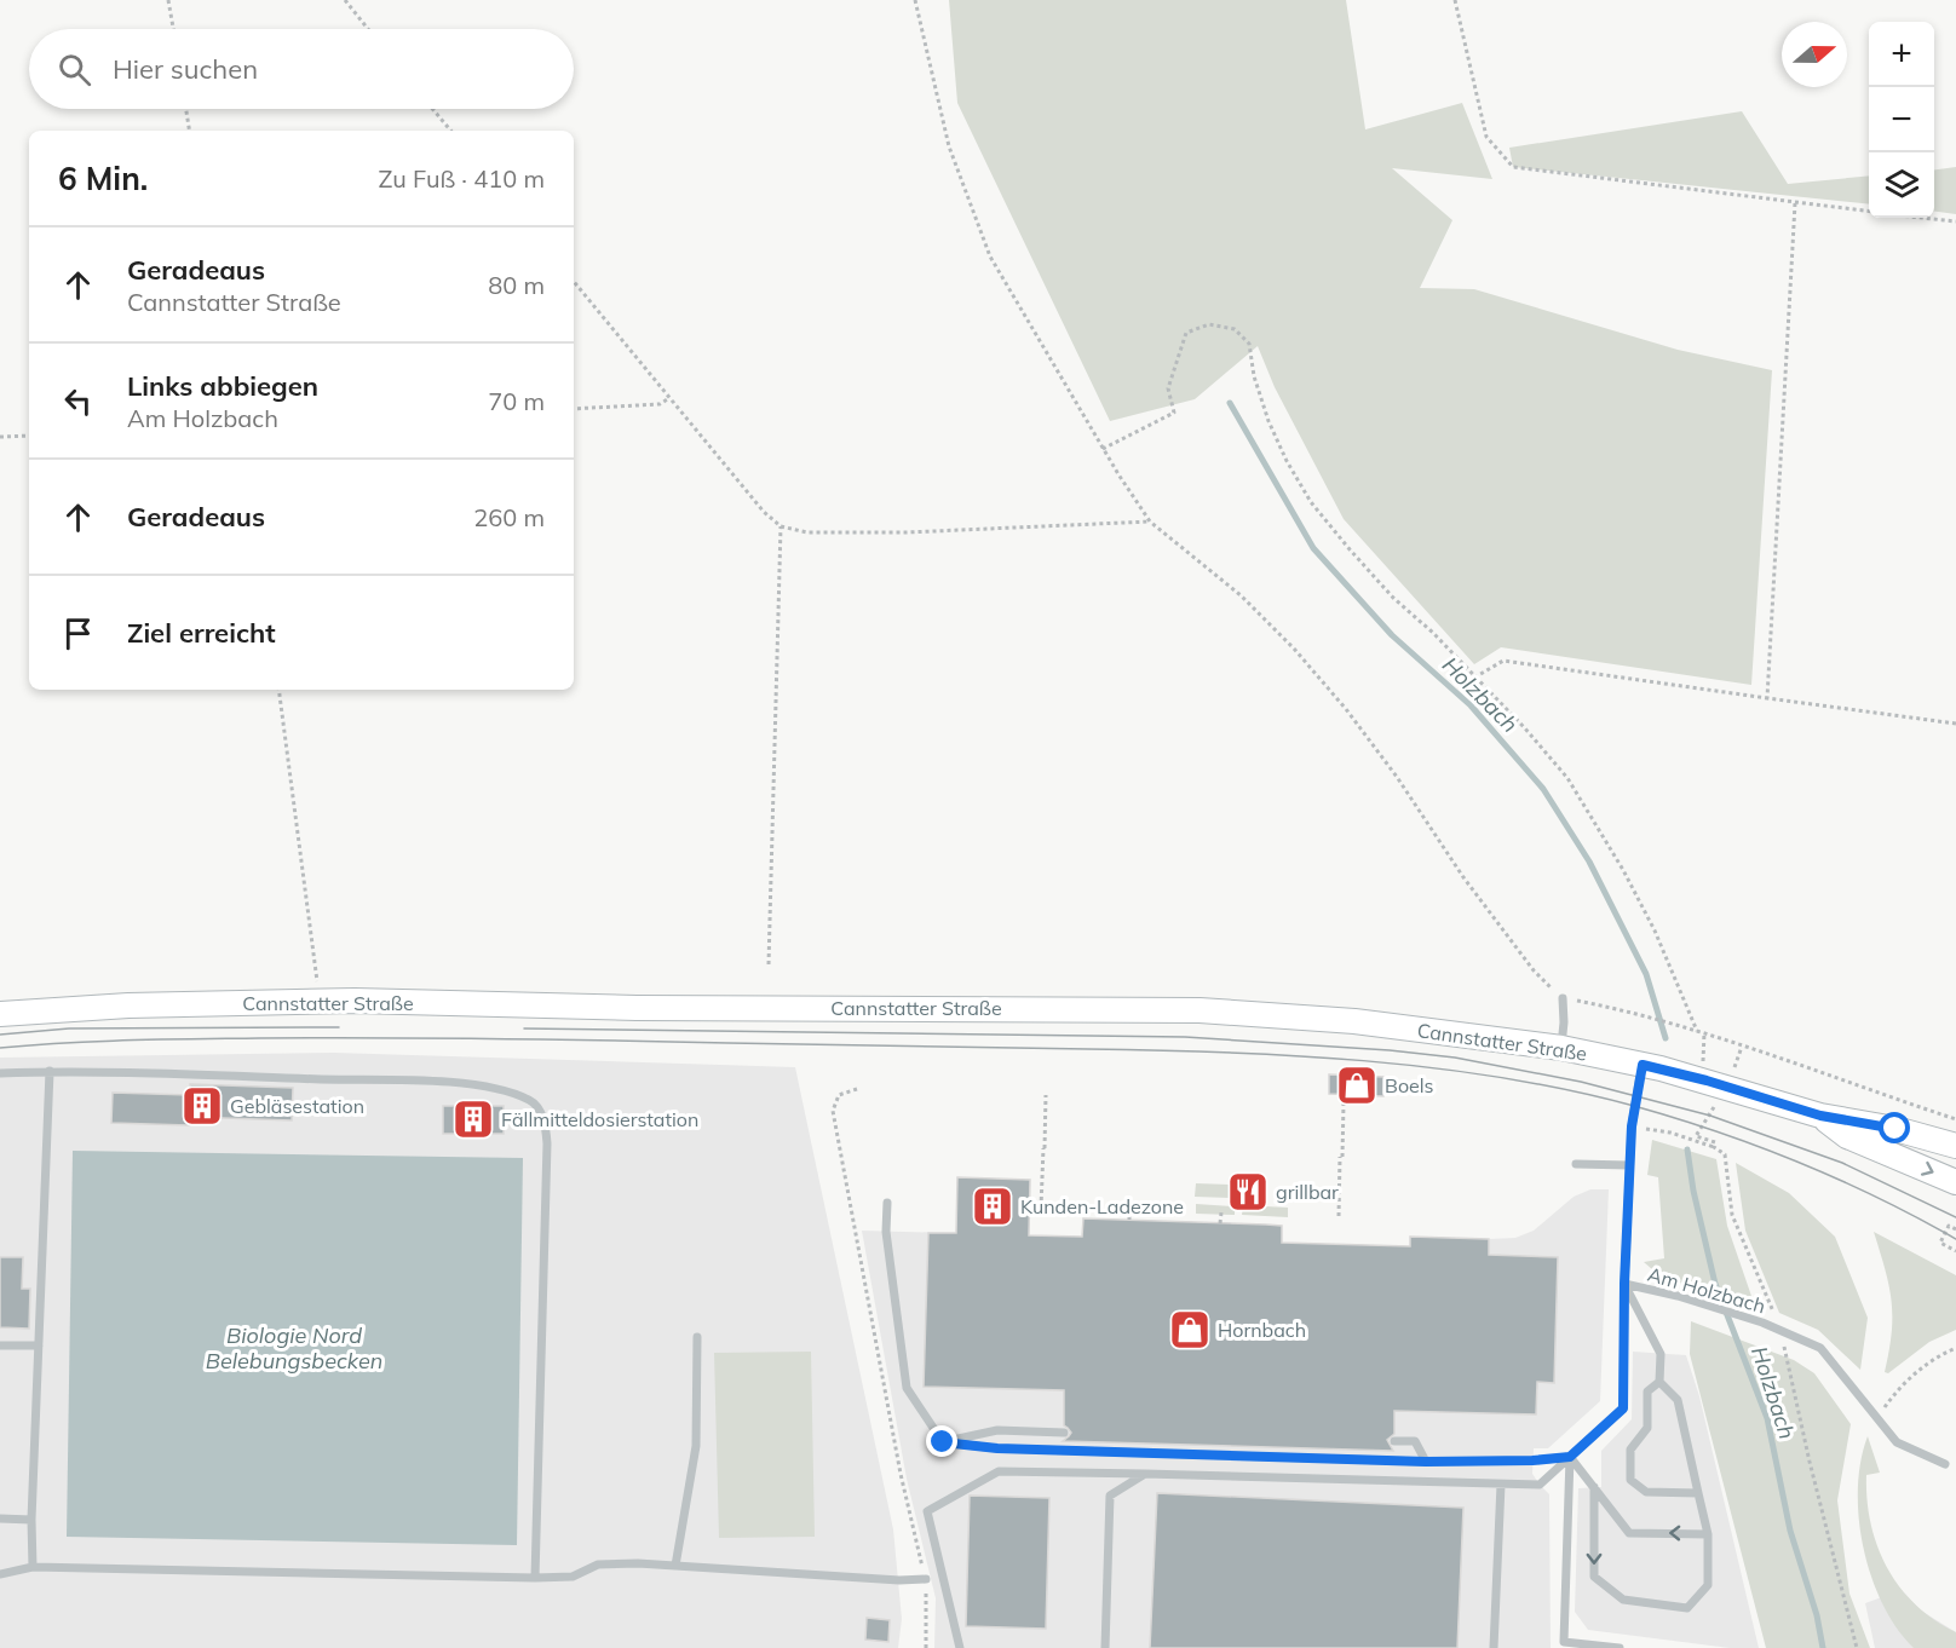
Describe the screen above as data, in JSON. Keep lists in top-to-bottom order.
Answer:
{
  "streets": {
    "main road": ["Cannstatter Straße"],
    "lane": ["Am Holzbach"]
  },
  "crossings": [
    ["Cannstatter Straße", "Am Holzbach"]
  ],
  "water": ["Holzbach", "Biologie Nord Belebungsbecken"],
  "places": {
    "shop": ["Boels", "Hornbach"],
    "building": ["Gebläsestation", "Fällmitteldosierstation", "Kunden-Ladezone"],
    "restaurant": ["grillbar"]
  },
  "north": "right",
  "page": {
    "map_buttons": ["+", "−"],
    "search": "Hier suchen",
    "heading": ["6 Min.", "Zu Fuß · 410 m"],
    "list": [
      ["Geradeaus", "Cannstatter Straße", "80 m"],
      ["Links abbiegen", "Am Holzbach", "70 m"],
      ["Geradeaus", "260 m"],
      "Ziel erreicht"
    ]
  }
}
